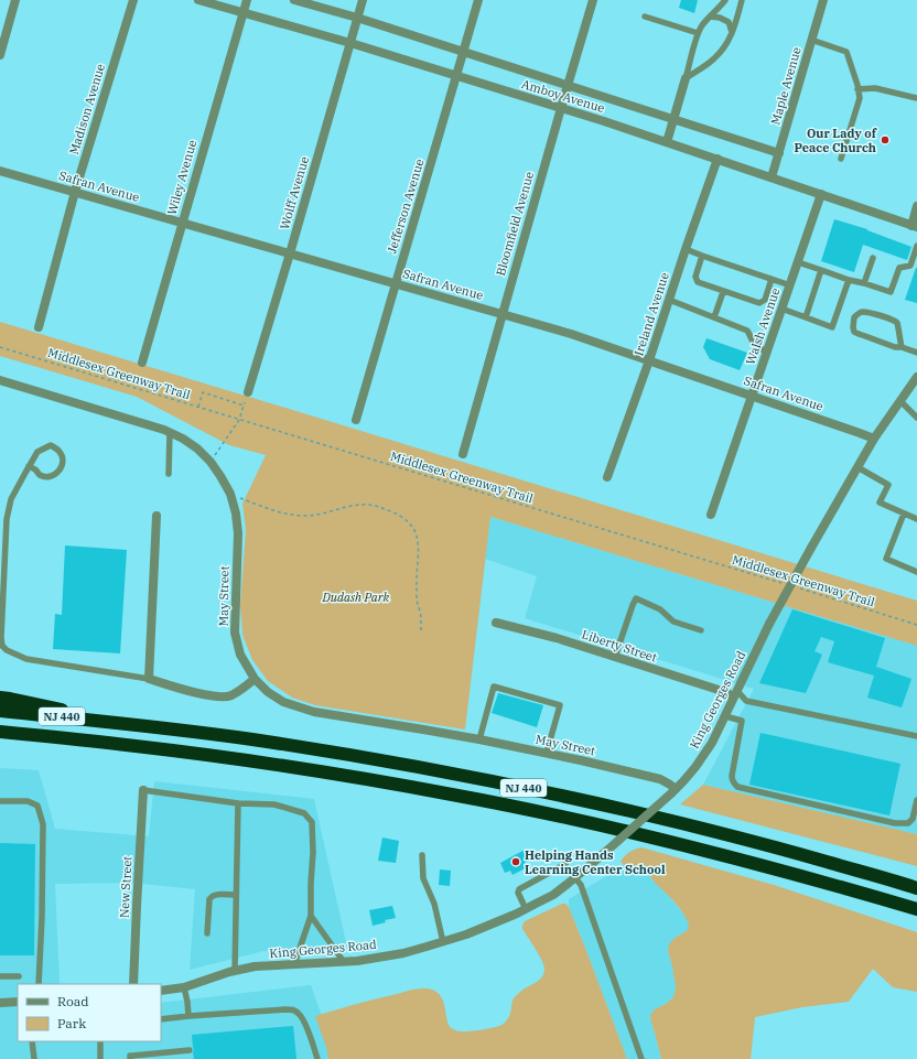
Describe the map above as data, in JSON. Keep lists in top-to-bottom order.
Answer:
{
  "streets": {
    "highway": ["NJ 440"],
    "street": [
      "Maple Avenue",
      "Amboy Avenue",
      "Madison Avenue",
      "Wiley Avenue",
      "Safran Avenue",
      "Wolff Avenue",
      "Jefferson Avenue",
      "Bloomfield Avenue",
      "Ireland Avenue",
      "Walsh Avenue",
      "May Street",
      "Liberty Street",
      "King Georges Road",
      "New Street"
    ],
    "path": ["Middlesex Greenway Trail"]
  },
  "crossings": [
    ["Maple Avenue", "Amboy Avenue"],
    ["Amboy Avenue", "Wiley Avenue"],
    ["Amboy Avenue", "Wolff Avenue"],
    ["Amboy Avenue", "Jefferson Avenue"],
    ["Amboy Avenue", "Bloomfield Avenue"],
    ["Amboy Avenue", "Ireland Avenue"],
    ["Amboy Avenue", "Walsh Avenue"],
    ["Madison Avenue", "Safran Avenue"],
    ["Wiley Avenue", "Safran Avenue"],
    ["Safran Avenue", "Wolff Avenue"],
    ["Safran Avenue", "Jefferson Avenue"],
    ["Safran Avenue", "Bloomfield Avenue"],
    ["Safran Avenue", "Ireland Avenue"],
    ["Safran Avenue", "Walsh Avenue"],
    ["Safran Avenue", "King Georges Road"],
    ["May Street", "King Georges Road"],
    ["Liberty Street", "King Georges Road"]
  ],
  "parks": ["Dudash Park"],
  "places": ["Our Lady of Peace Church", "Helping Hands Learning Center School"],
  "legend": ["Road", "Park"]
}
